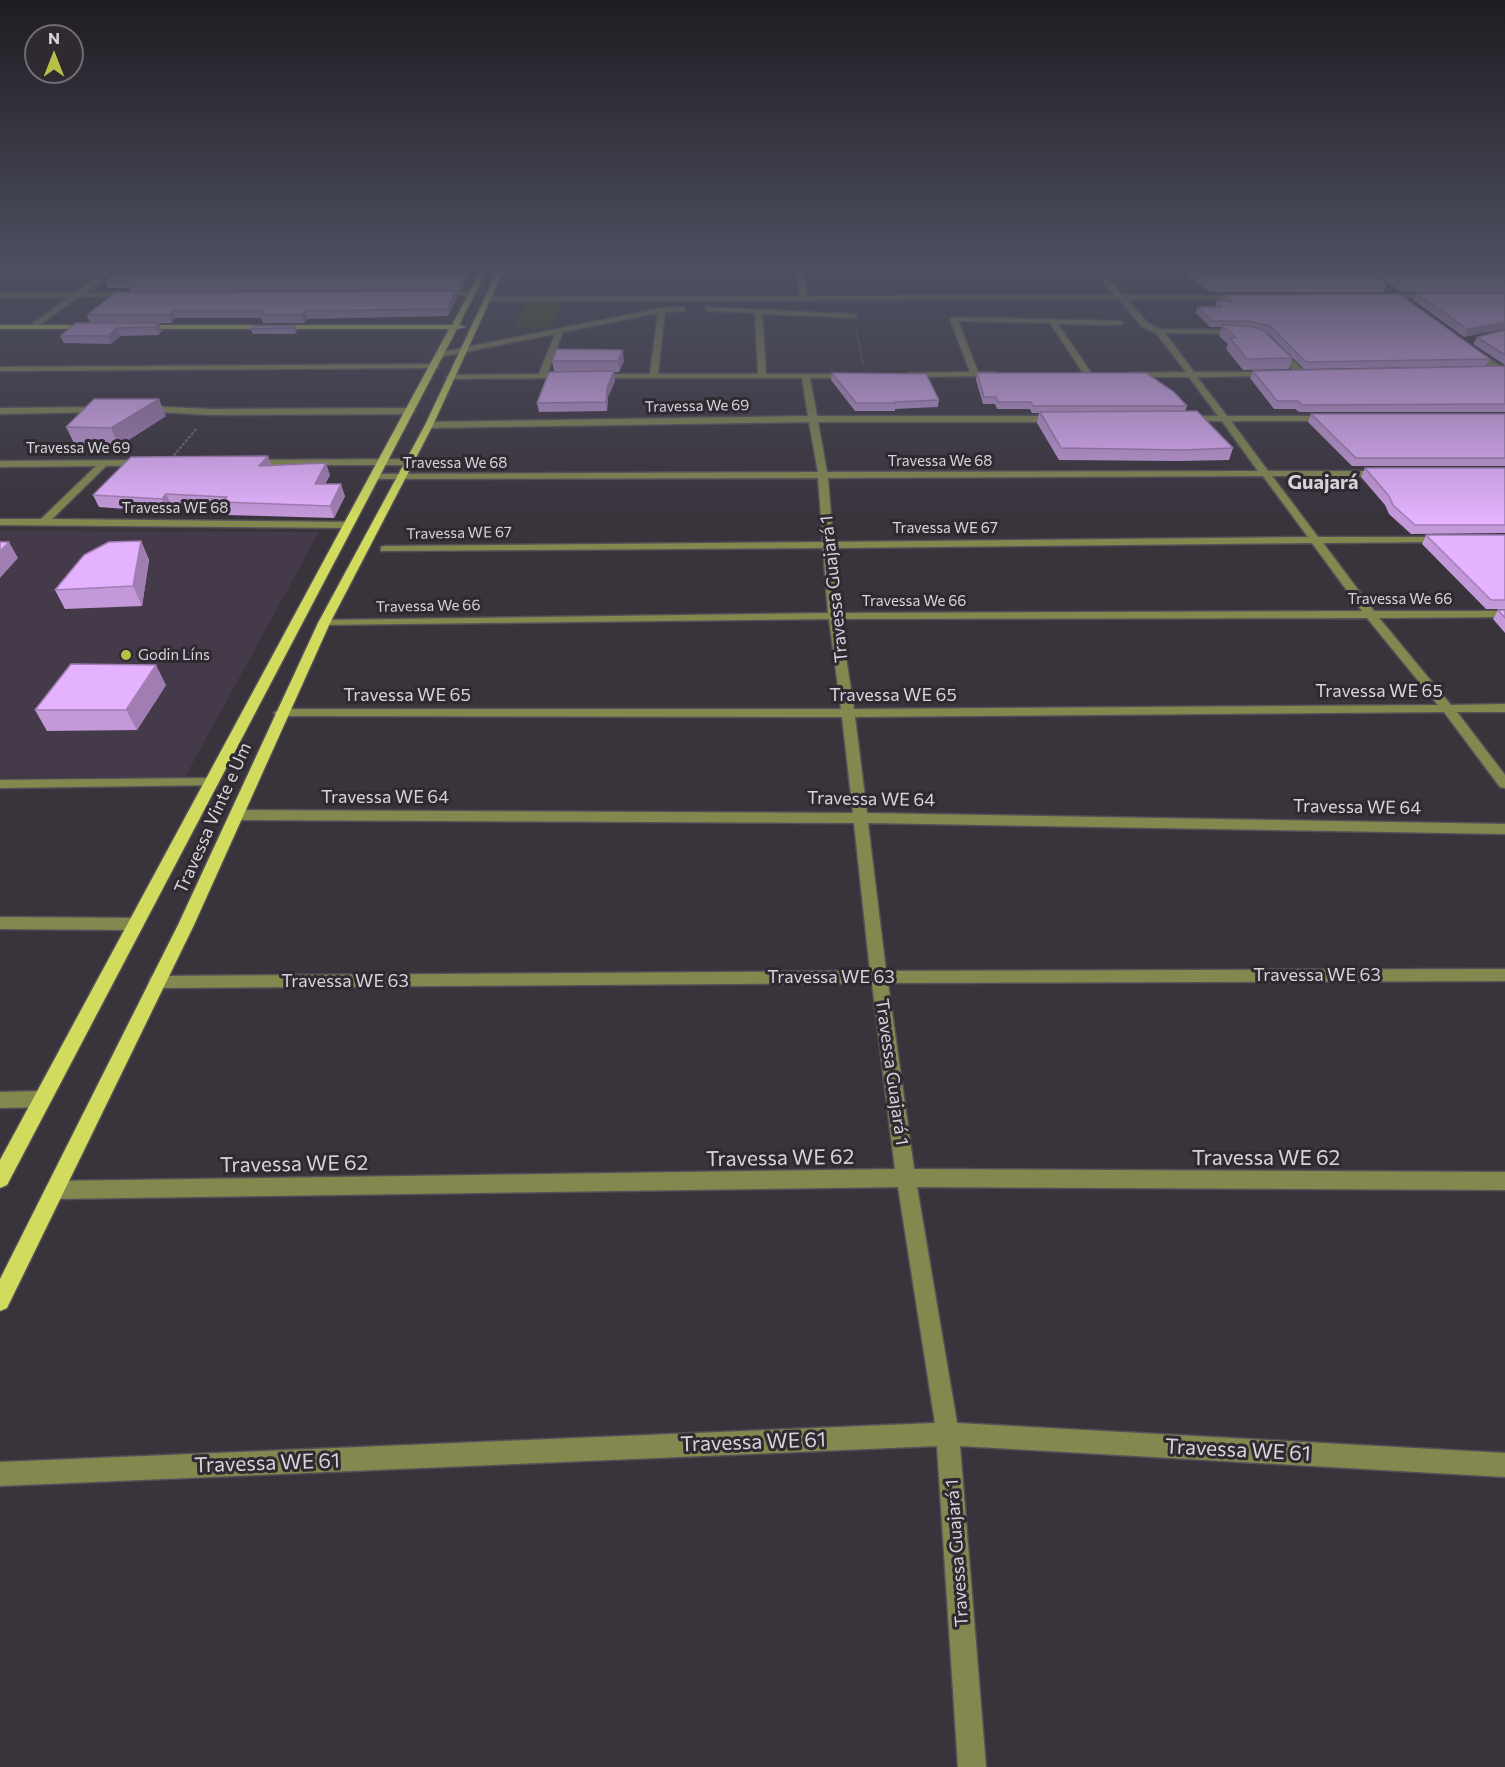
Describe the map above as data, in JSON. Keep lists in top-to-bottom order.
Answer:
{
  "streets": {
    "main road": ["Travessa Vinte e Um"],
    "street": [
      "Travessa We 69",
      "Travessa We 68",
      "Travessa WE 68",
      "Travessa WE 67",
      "Travessa Guajará 1",
      "Travessa We 66",
      "Travessa WE 65",
      "Travessa WE 64",
      "Travessa WE 63",
      "Travessa WE 62",
      "Travessa WE 61"
    ]
  },
  "crossings": [
    ["Travessa We 69", "Travessa Guajará 1"],
    ["Travessa We 69", "Travessa Vinte e Um"],
    ["Travessa We 68", "Travessa Guajará 1"],
    ["Travessa We 68", "Travessa Vinte e Um"],
    ["Travessa WE 68", "Travessa Vinte e Um"],
    ["Travessa WE 67", "Travessa Guajará 1"],
    ["Travessa Guajará 1", "Travessa We 66"],
    ["Travessa Guajará 1", "Travessa WE 65"],
    ["Travessa Guajará 1", "Travessa WE 64"],
    ["Travessa Guajará 1", "Travessa WE 63"],
    ["Travessa Guajará 1", "Travessa WE 62"],
    ["Travessa Guajará 1", "Travessa WE 61"],
    ["Travessa We 66", "Travessa Vinte e Um"],
    ["Travessa WE 65", "Travessa Vinte e Um"],
    ["Travessa WE 64", "Travessa Vinte e Um"],
    ["Travessa Vinte e Um", "Travessa WE 63"],
    ["Travessa Vinte e Um", "Travessa WE 62"]
  ],
  "districts": ["Guajará"],
  "places": ["Godin Líns"],
  "north": "top"
}
